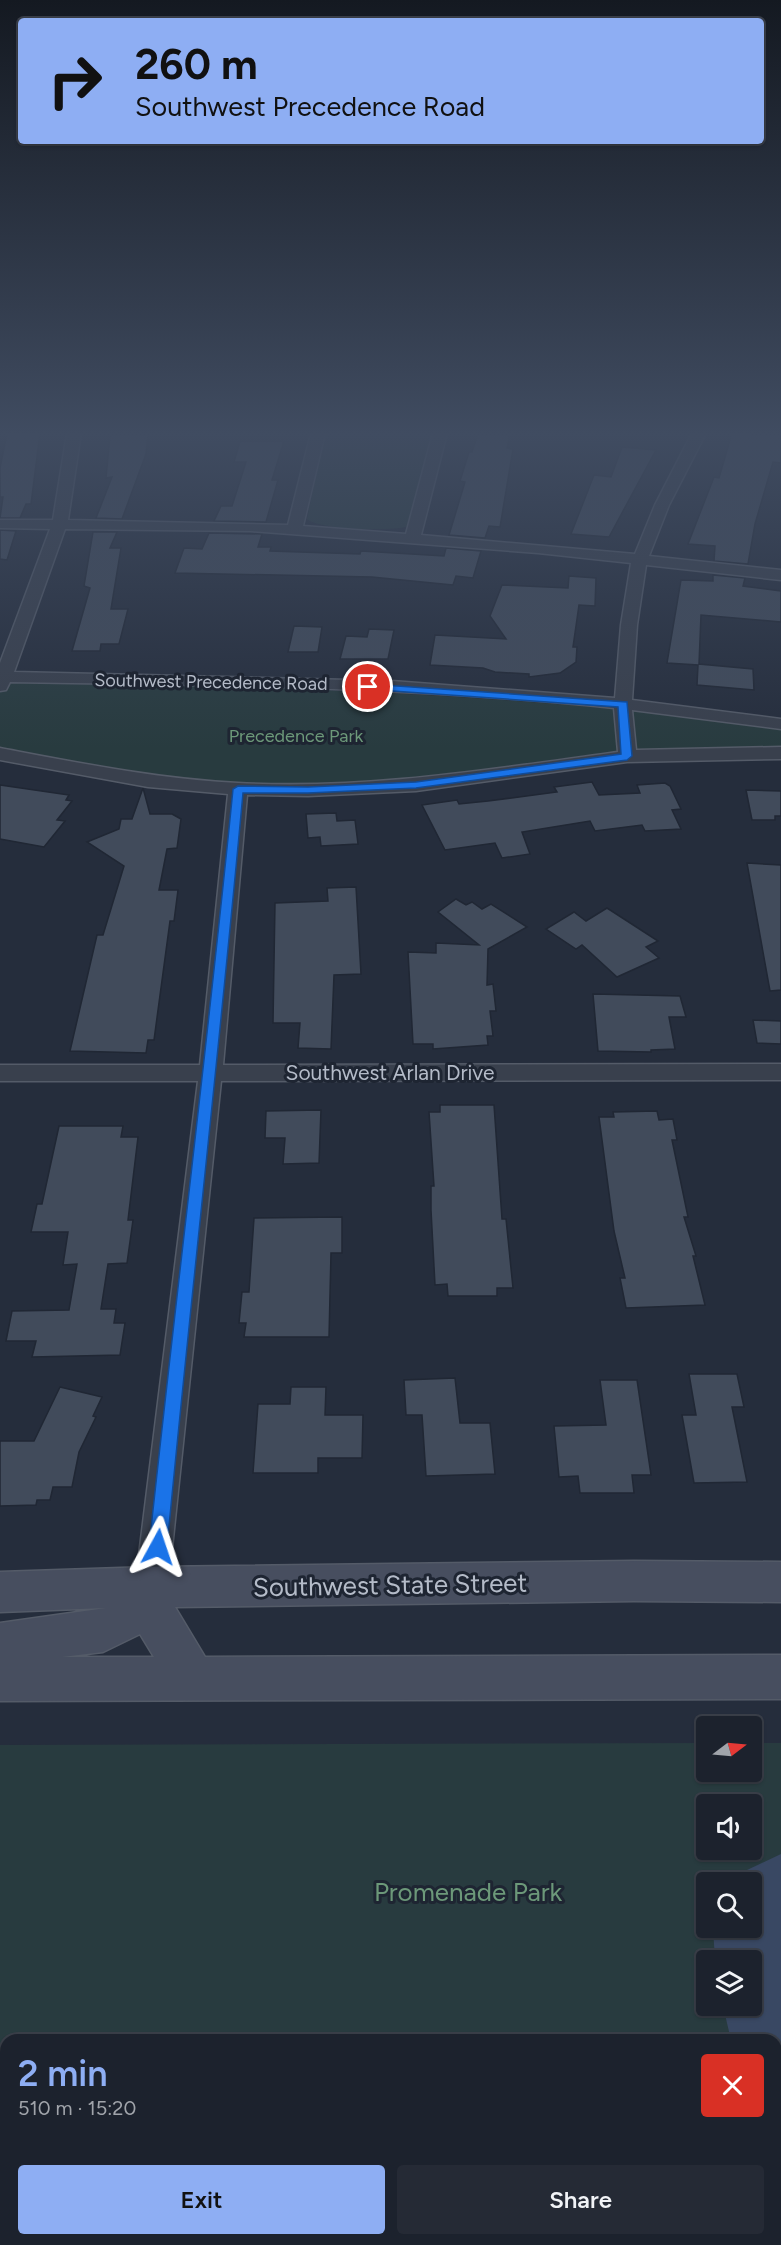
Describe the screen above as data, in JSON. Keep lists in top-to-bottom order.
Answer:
{
  "streets": {
    "main road": ["Southwest State Street"],
    "street": ["Southwest Precedence Road", "Southwest Arlan Drive"]
  },
  "parks": ["Precedence Park", "Promenade Park"],
  "north": "right",
  "page": {
    "turn": ["260 m", "Southwest Precedence Road"],
    "heading": ["2 min", "510 m · 15:20"],
    "buttons": ["Exit", "Share"]
  }
}
